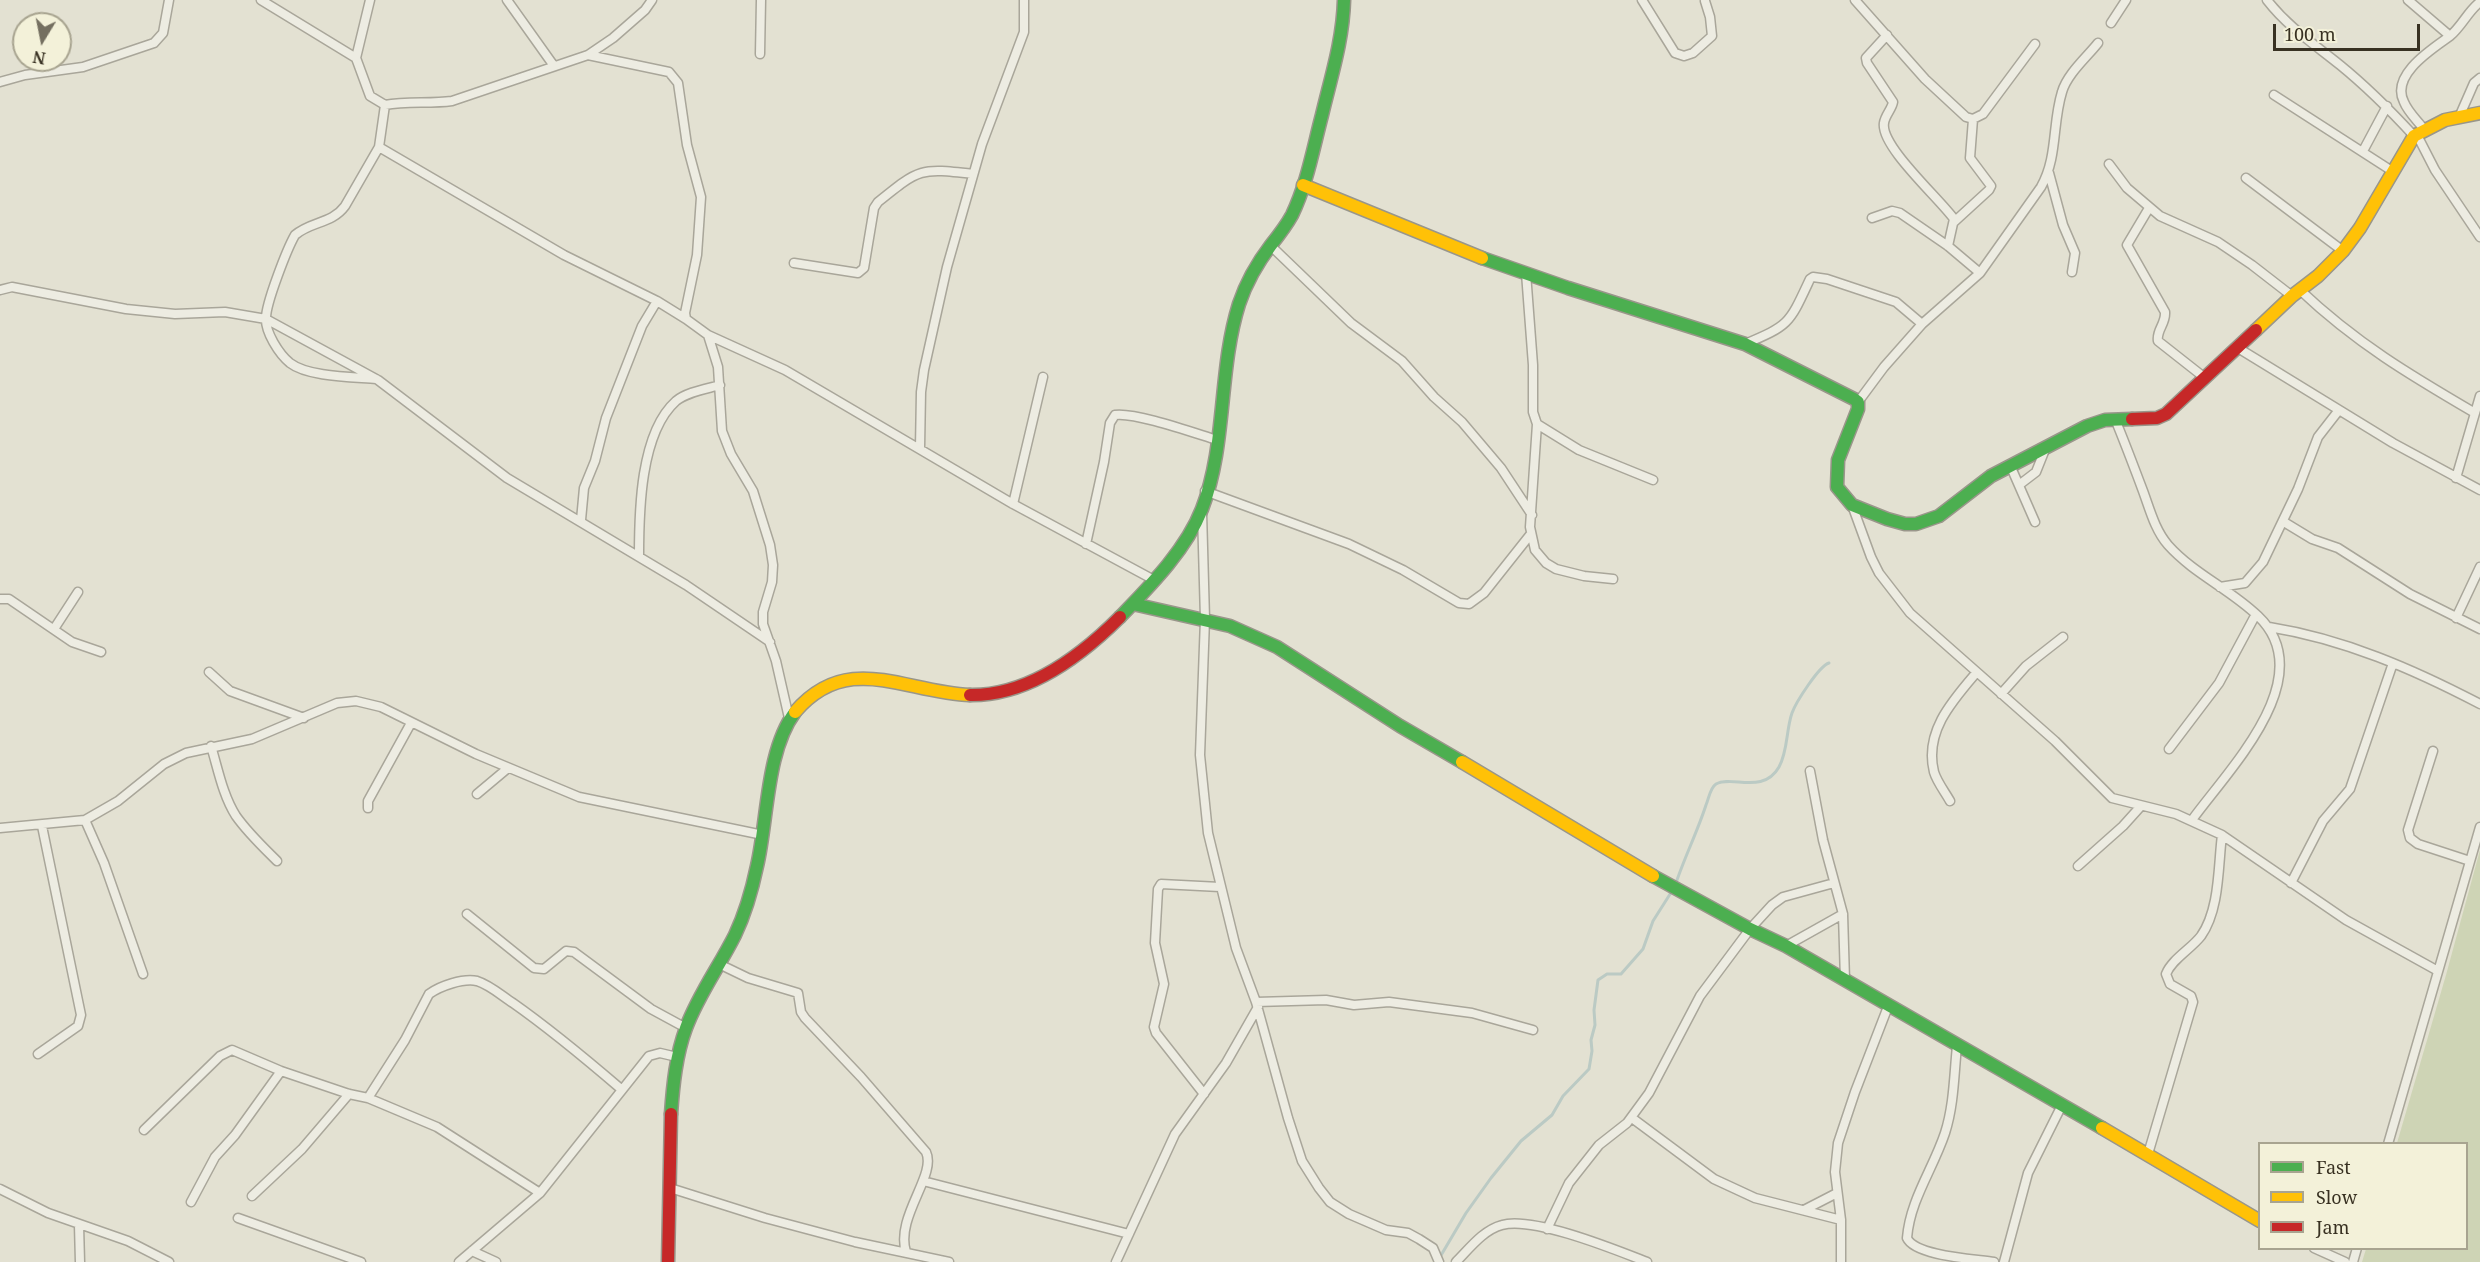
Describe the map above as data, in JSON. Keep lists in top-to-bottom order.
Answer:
{
  "legend": ["Fast", "Slow", "Jam"],
  "scale_bar": "100 m",
  "north": "bottom"
}
